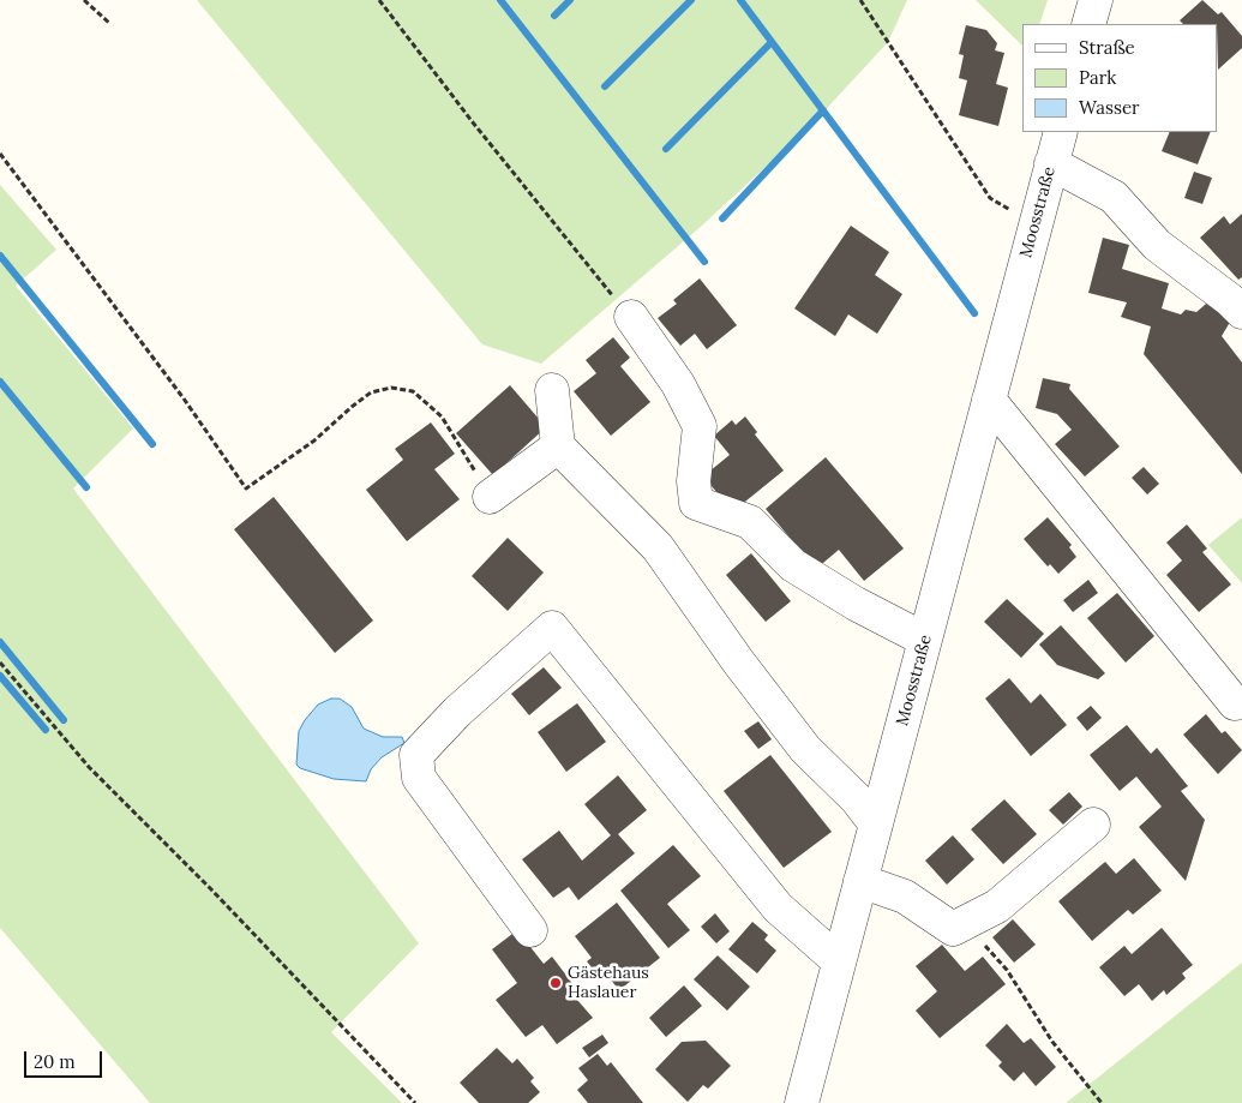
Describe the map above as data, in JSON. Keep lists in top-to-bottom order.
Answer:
{
  "streets": {
    "street": ["Moosstraße"]
  },
  "places": ["Gästehaus Haslauer"],
  "legend": ["Straße", "Park", "Wasser"],
  "scale_bar": "20 m"
}
